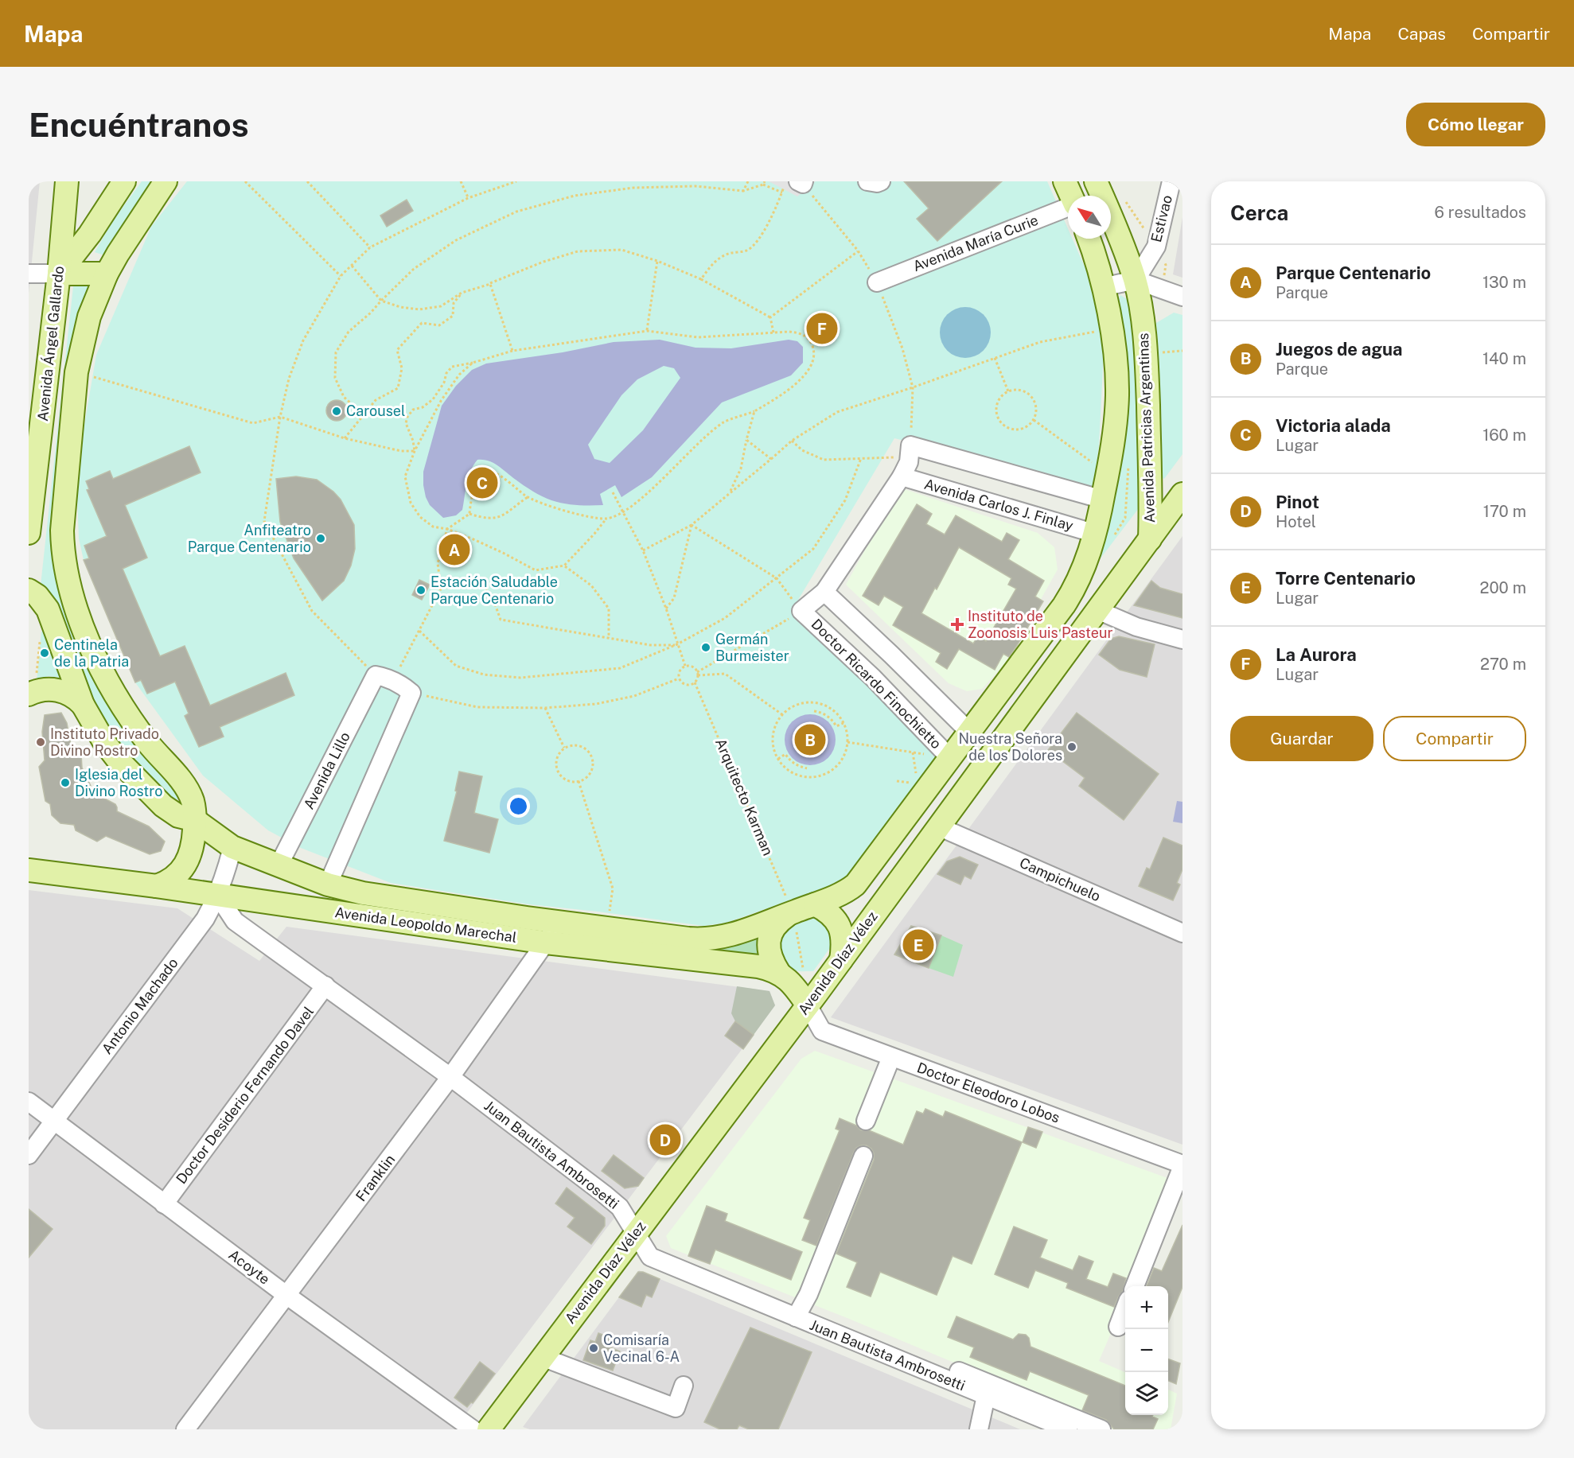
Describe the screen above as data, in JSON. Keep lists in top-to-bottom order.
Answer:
{
  "streets": {
    "main road": [
      "Avenida Ángel Gallardo",
      "Avenida Patricias Argentinas",
      "Avenida Leopoldo Marechal",
      "Avenida Díaz Vélez"
    ],
    "street": [
      "Estivao",
      "Avenida María Curie",
      "Avenida Carlos J. Finlay",
      "Doctor Ricardo Finochietto",
      "Avenida Lillo",
      "Campichuelo",
      "Antonio Machado",
      "Doctor Eleodoro Lobos",
      "Doctor Desiderio Fernando Davel",
      "Juan Bautista Ambrosetti",
      "Franklin",
      "Acoyte"
    ],
    "path": ["Arquitecto Karman"]
  },
  "crossings": [
    ["Estivao", "Avenida Patricias Argentinas"],
    ["Avenida Patricias Argentinas", "Avenida Carlos J. Finlay"],
    ["Avenida Patricias Argentinas", "Avenida Díaz Vélez"],
    ["Avenida Lillo", "Avenida Leopoldo Marechal"],
    ["Arquitecto Karman", "Avenida Leopoldo Marechal"],
    ["Arquitecto Karman", "Avenida Díaz Vélez"],
    ["Arquitecto Karman", "Doctor Eleodoro Lobos"],
    ["Campichuelo", "Avenida Díaz Vélez"],
    ["Avenida Leopoldo Marechal", "Avenida Díaz Vélez"],
    ["Avenida Leopoldo Marechal", "Antonio Machado"],
    ["Avenida Leopoldo Marechal", "Doctor Eleodoro Lobos"],
    ["Avenida Leopoldo Marechal", "Juan Bautista Ambrosetti"],
    ["Avenida Leopoldo Marechal", "Franklin"],
    ["Avenida Díaz Vélez", "Doctor Eleodoro Lobos"],
    ["Avenida Díaz Vélez", "Juan Bautista Ambrosetti"],
    ["Antonio Machado", "Juan Bautista Ambrosetti"],
    ["Antonio Machado", "Acoyte"],
    ["Doctor Desiderio Fernando Davel", "Juan Bautista Ambrosetti"],
    ["Doctor Desiderio Fernando Davel", "Acoyte"],
    ["Juan Bautista Ambrosetti", "Franklin"],
    ["Franklin", "Acoyte"]
  ],
  "places": {
    "other": [
      "Carousel",
      "Anfiteatro Parque Centenario",
      "Estación Saludable Parque Centenario",
      "Germán Burmeister",
      "Centinela de la Patria",
      "Instituto Privado Divino Rostro",
      "Nuestra Señora de los Dolores",
      "Iglesia del Divino Rostro",
      "Comisaría Vecinal 6-A"
    ],
    "health": ["Instituto de Zoonosis Luis Pasteur"]
  },
  "north": "top left",
  "page": {
    "header": "Mapa",
    "nav": ["Mapa", "Capas", "Compartir"],
    "buttons": [
      "Cómo llegar",
      ["Guardar", "Compartir"]
    ],
    "title": "Encuéntranos",
    "heading": ["Cerca", "6 resultados"],
    "list": [
      {
        "mark": "A",
        "name": "Parque Centenario",
        "note": "Parque",
        "value": "130 m"
      },
      {
        "mark": "B",
        "name": "Juegos de agua",
        "note": "Parque",
        "value": "140 m"
      },
      {
        "mark": "C",
        "name": "Victoria alada",
        "note": "Lugar",
        "value": "160 m"
      },
      {
        "mark": "D",
        "name": "Pinot",
        "note": "Hotel",
        "value": "170 m"
      },
      {
        "mark": "E",
        "name": "Torre Centenario",
        "note": "Lugar",
        "value": "200 m"
      },
      {
        "mark": "F",
        "name": "La Aurora",
        "note": "Lugar",
        "value": "270 m"
      }
    ],
    "pins": [
      "F",
      "C",
      "A",
      "B",
      "E",
      "D"
    ],
    "map_buttons": ["+", "−"]
  }
}
